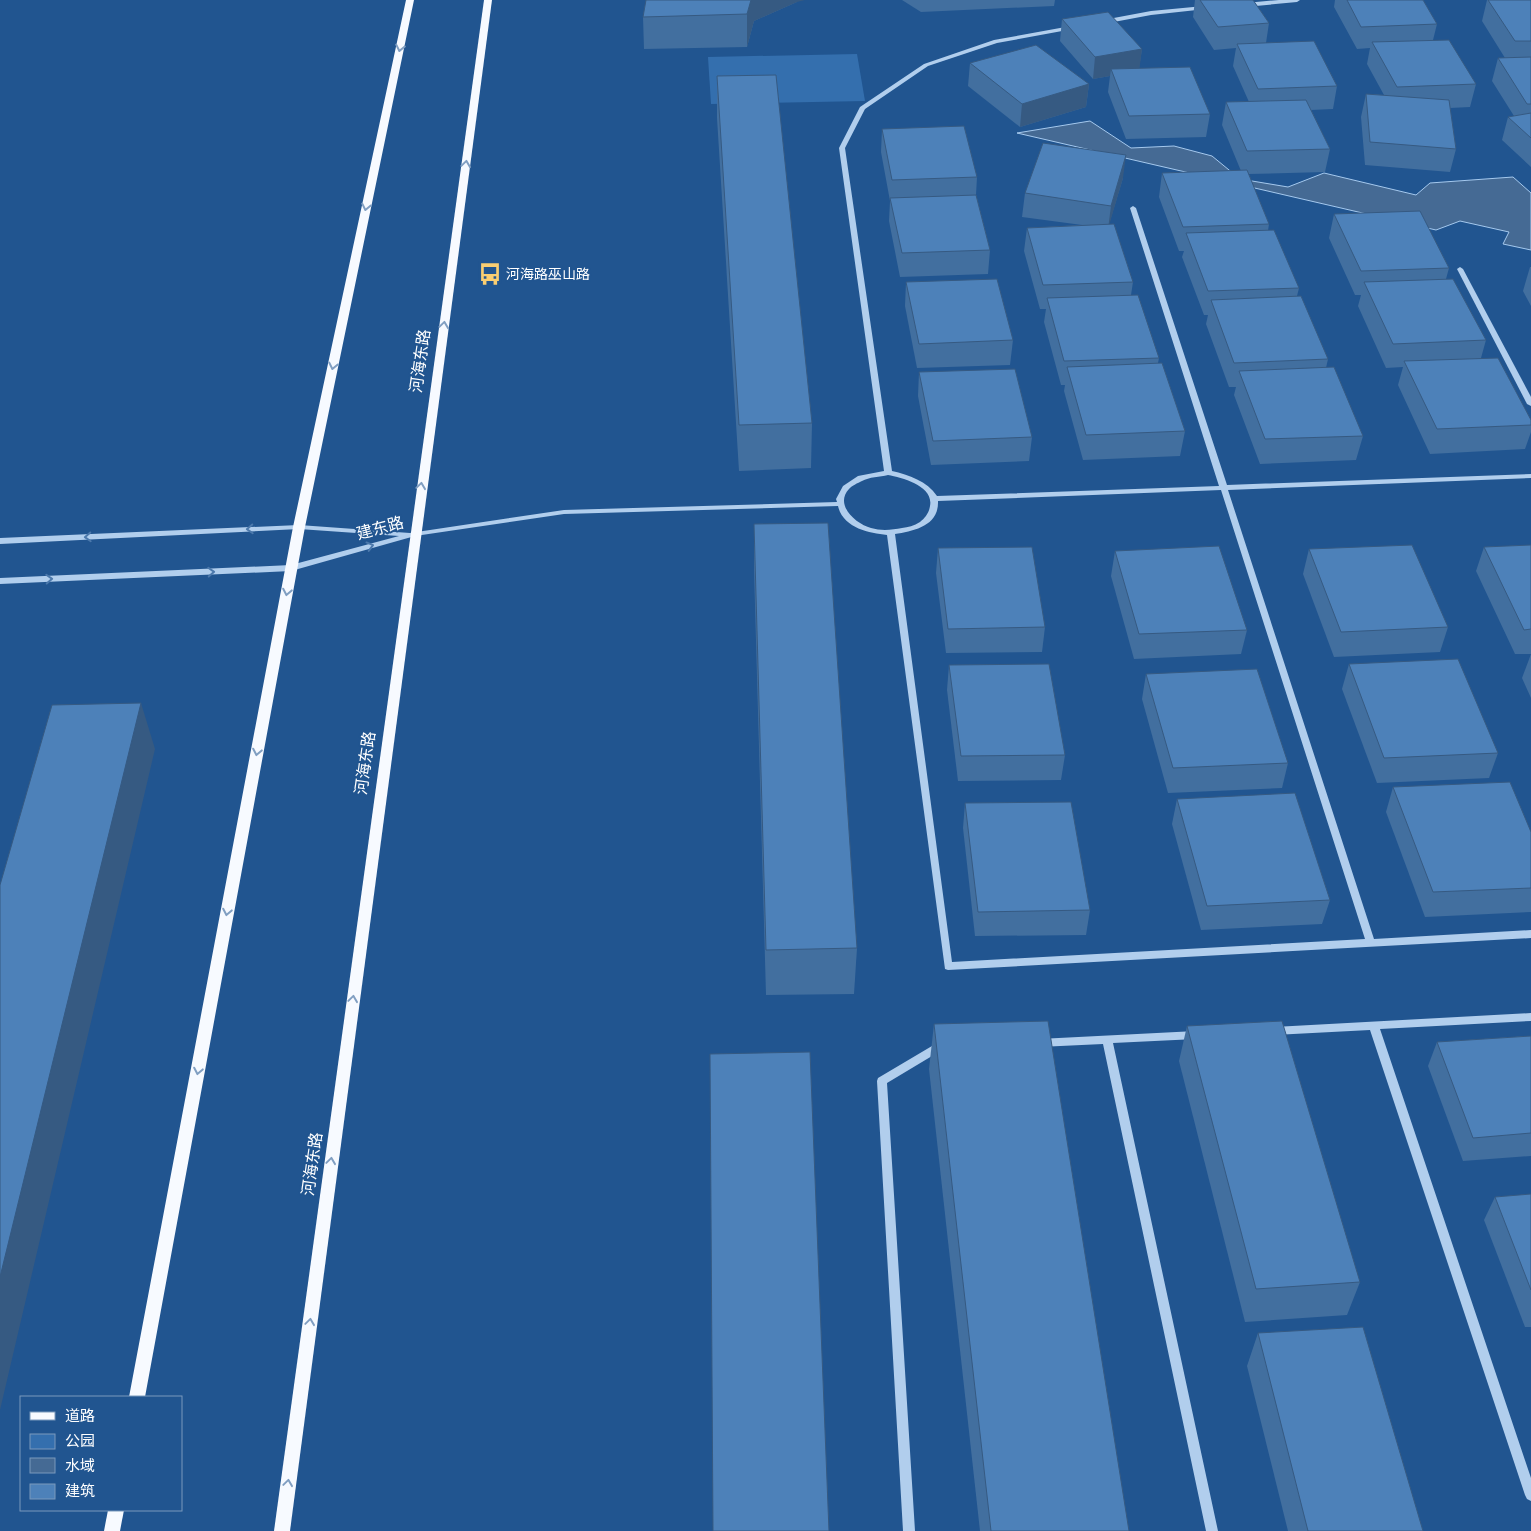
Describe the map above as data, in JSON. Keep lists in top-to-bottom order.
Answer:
{
  "streets": {
    "main road": ["河海东路"],
    "street": ["建东路"]
  },
  "crossings": [
    ["河海东路", "建东路"]
  ],
  "places": {
    "bus stop": ["河海路巫山路"]
  },
  "legend": [
    "道路",
    "公园",
    "水域",
    "建筑"
  ]
}
